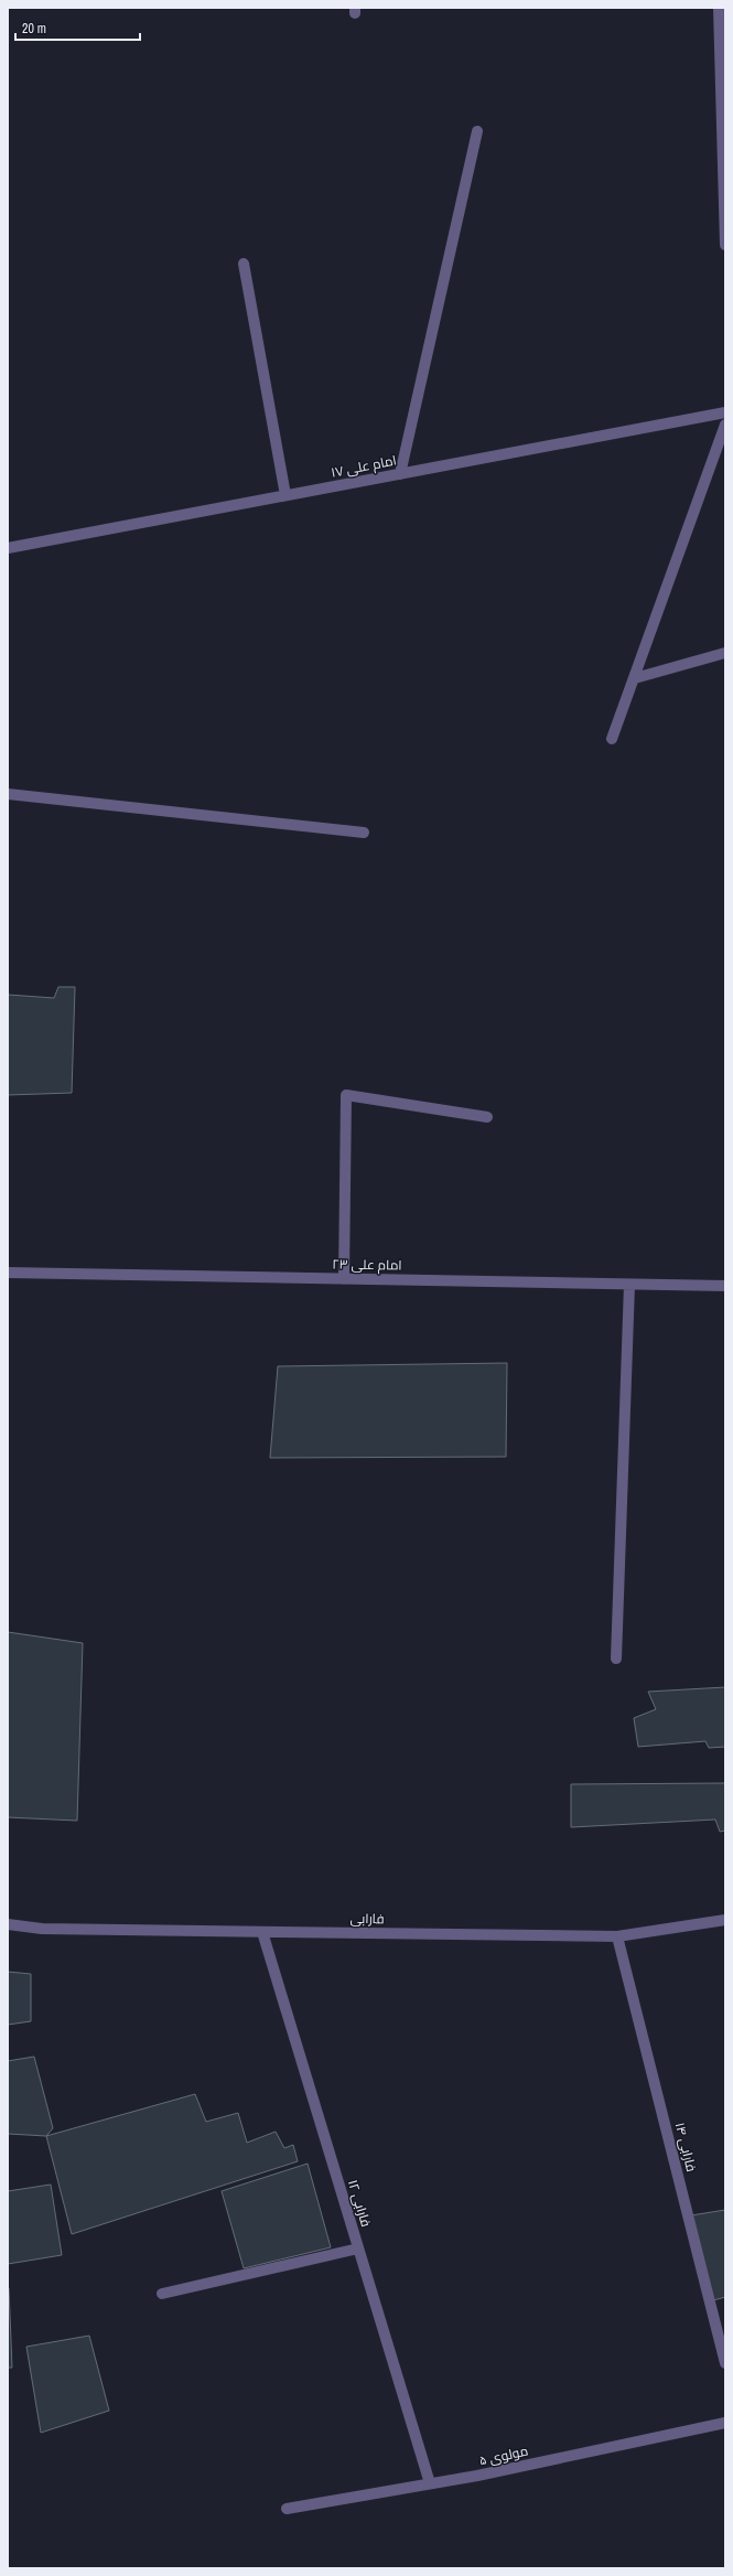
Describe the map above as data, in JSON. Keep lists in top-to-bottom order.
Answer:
{
  "streets": {
    "street": [
      "امام علی ۱۷",
      "امام علی ۲۳",
      "فارابی",
      "فارابی ۱۴",
      "فارابی ۱۲",
      "مولوی ۵"
    ]
  },
  "crossings": [
    ["فارابی", "فارابی ۱۴"],
    ["فارابی", "فارابی ۱۲"],
    ["فارابی ۱۲", "مولوی ۵"]
  ],
  "scale_bar": "20 m"
}
